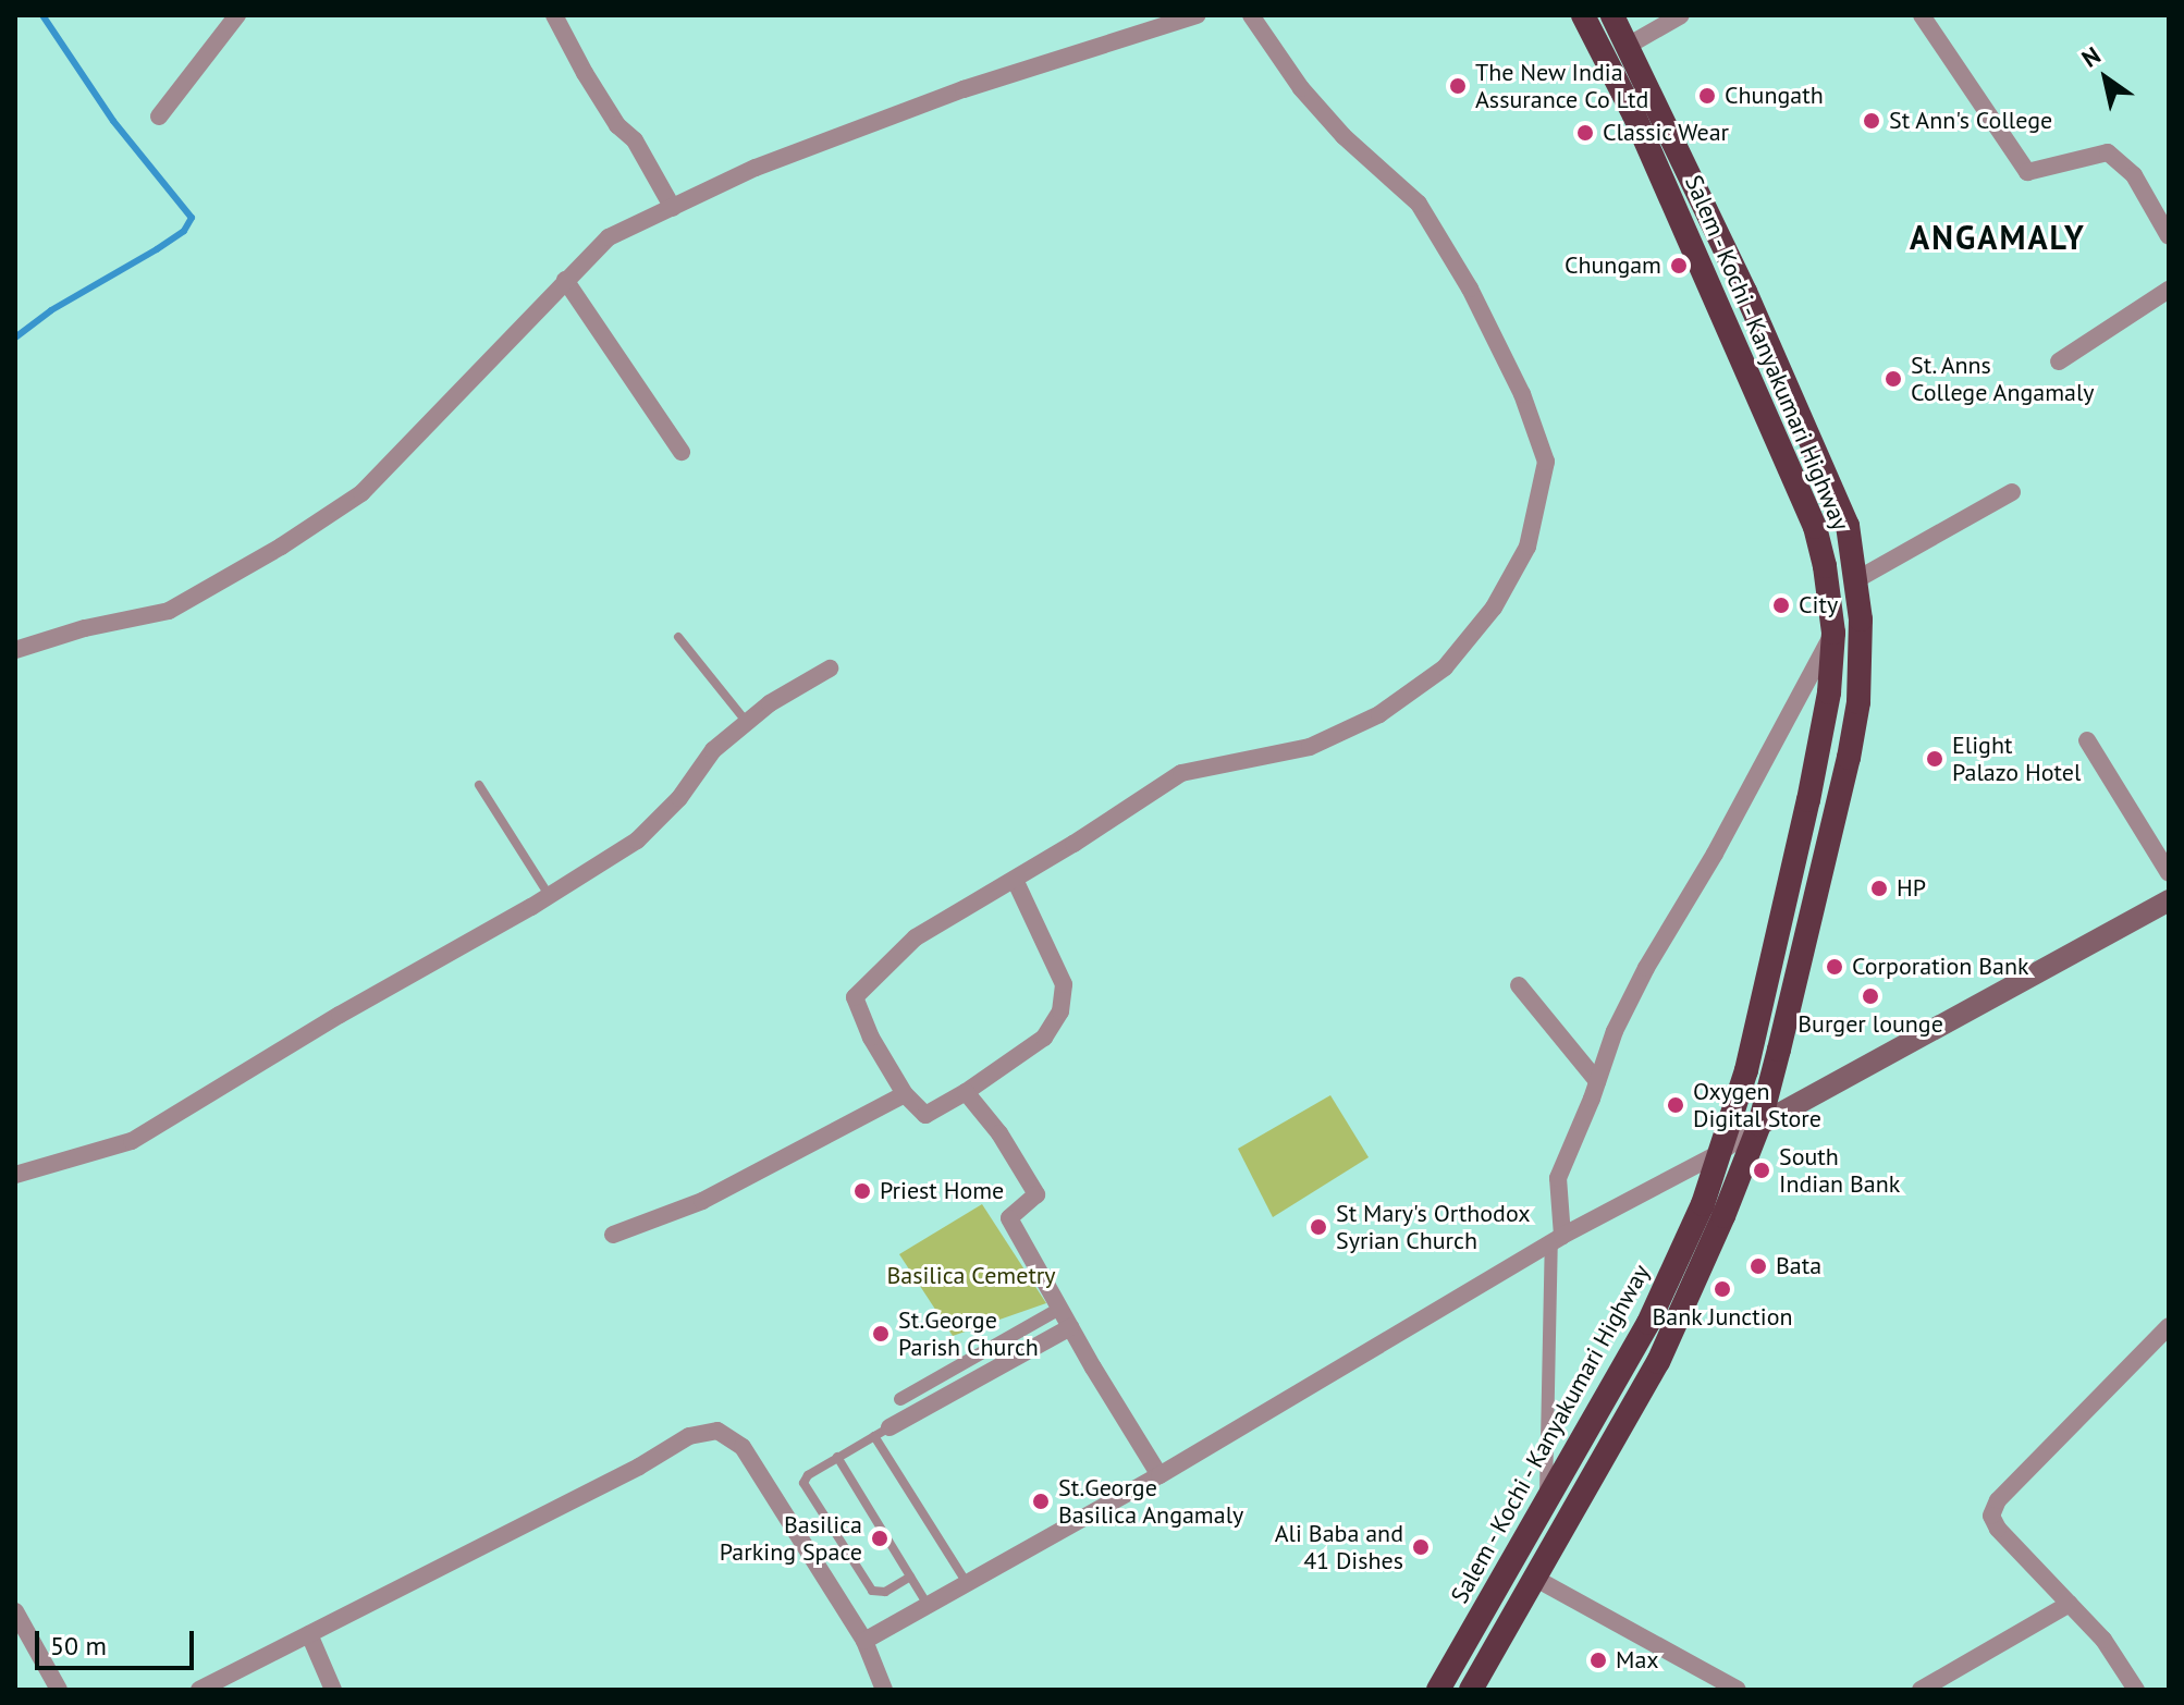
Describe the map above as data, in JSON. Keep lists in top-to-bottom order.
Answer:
{
  "streets": {
    "highway": ["Salem - Kochi - Kanyakumari Highway"]
  },
  "districts": ["ANGAMALY"],
  "parks": ["Basilica Cemetry"],
  "places": [
    "The New India Assurance Co Ltd",
    "Chungath",
    "St Ann's College",
    "Classic Wear",
    "Chungam",
    "St. Anns College Angamaly",
    "City",
    "Elight Palazo Hotel",
    "HP",
    "Corporation Bank",
    "Burger lounge",
    "Oxygen Digital Store",
    "South Indian Bank",
    "Priest Home",
    "St Mary's Orthodox Syrian Church",
    "Bata",
    "Bank Junction",
    "St.George Parish Church",
    "St.George Basilica Angamaly",
    "Basilica Parking Space",
    "Ali Baba and 41 Dishes",
    "Max"
  ],
  "scale_bar": "50 m",
  "north": "top left"
}
